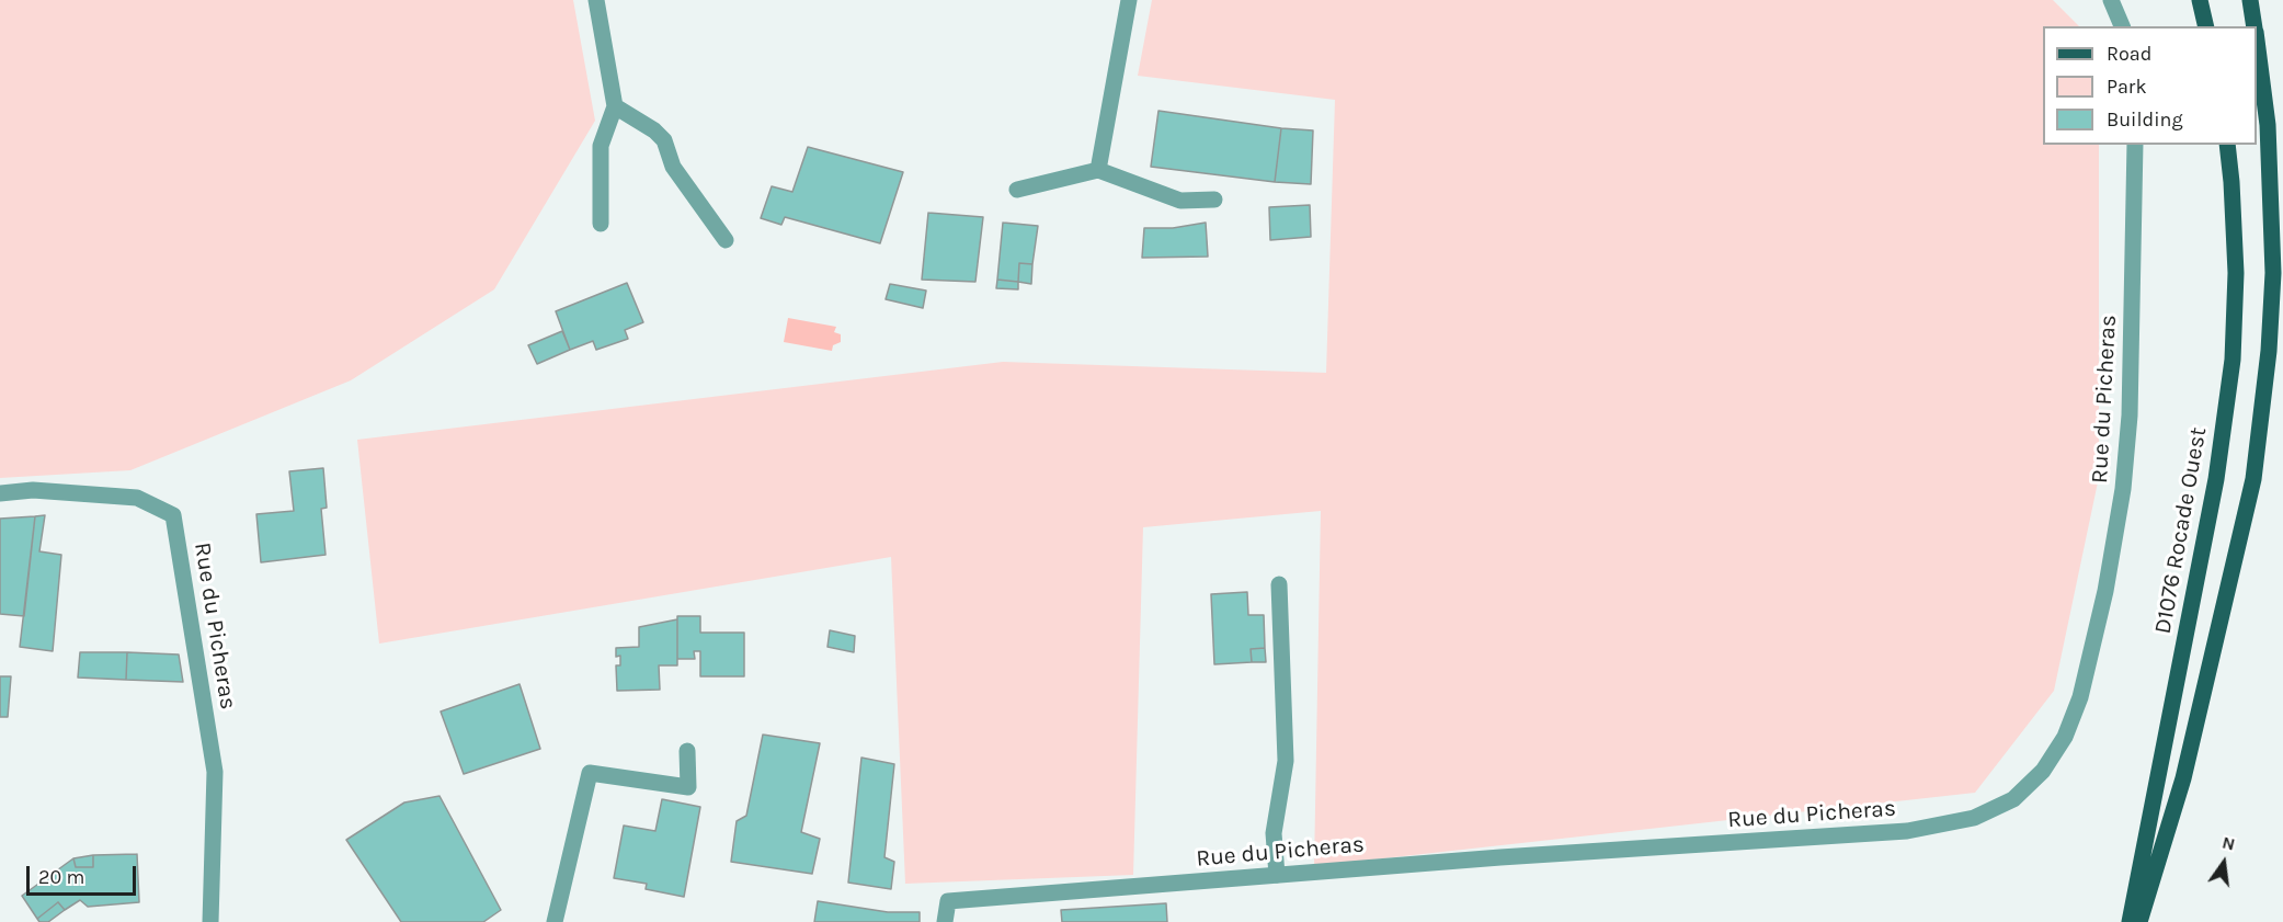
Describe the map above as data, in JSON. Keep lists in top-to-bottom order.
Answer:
{
  "streets": {
    "main road": ["D1076 Rocade Ouest"],
    "street": ["Rue du Picheras"]
  },
  "legend": ["Road", "Park", "Building"],
  "scale_bar": "20 m",
  "north": "top"
}
